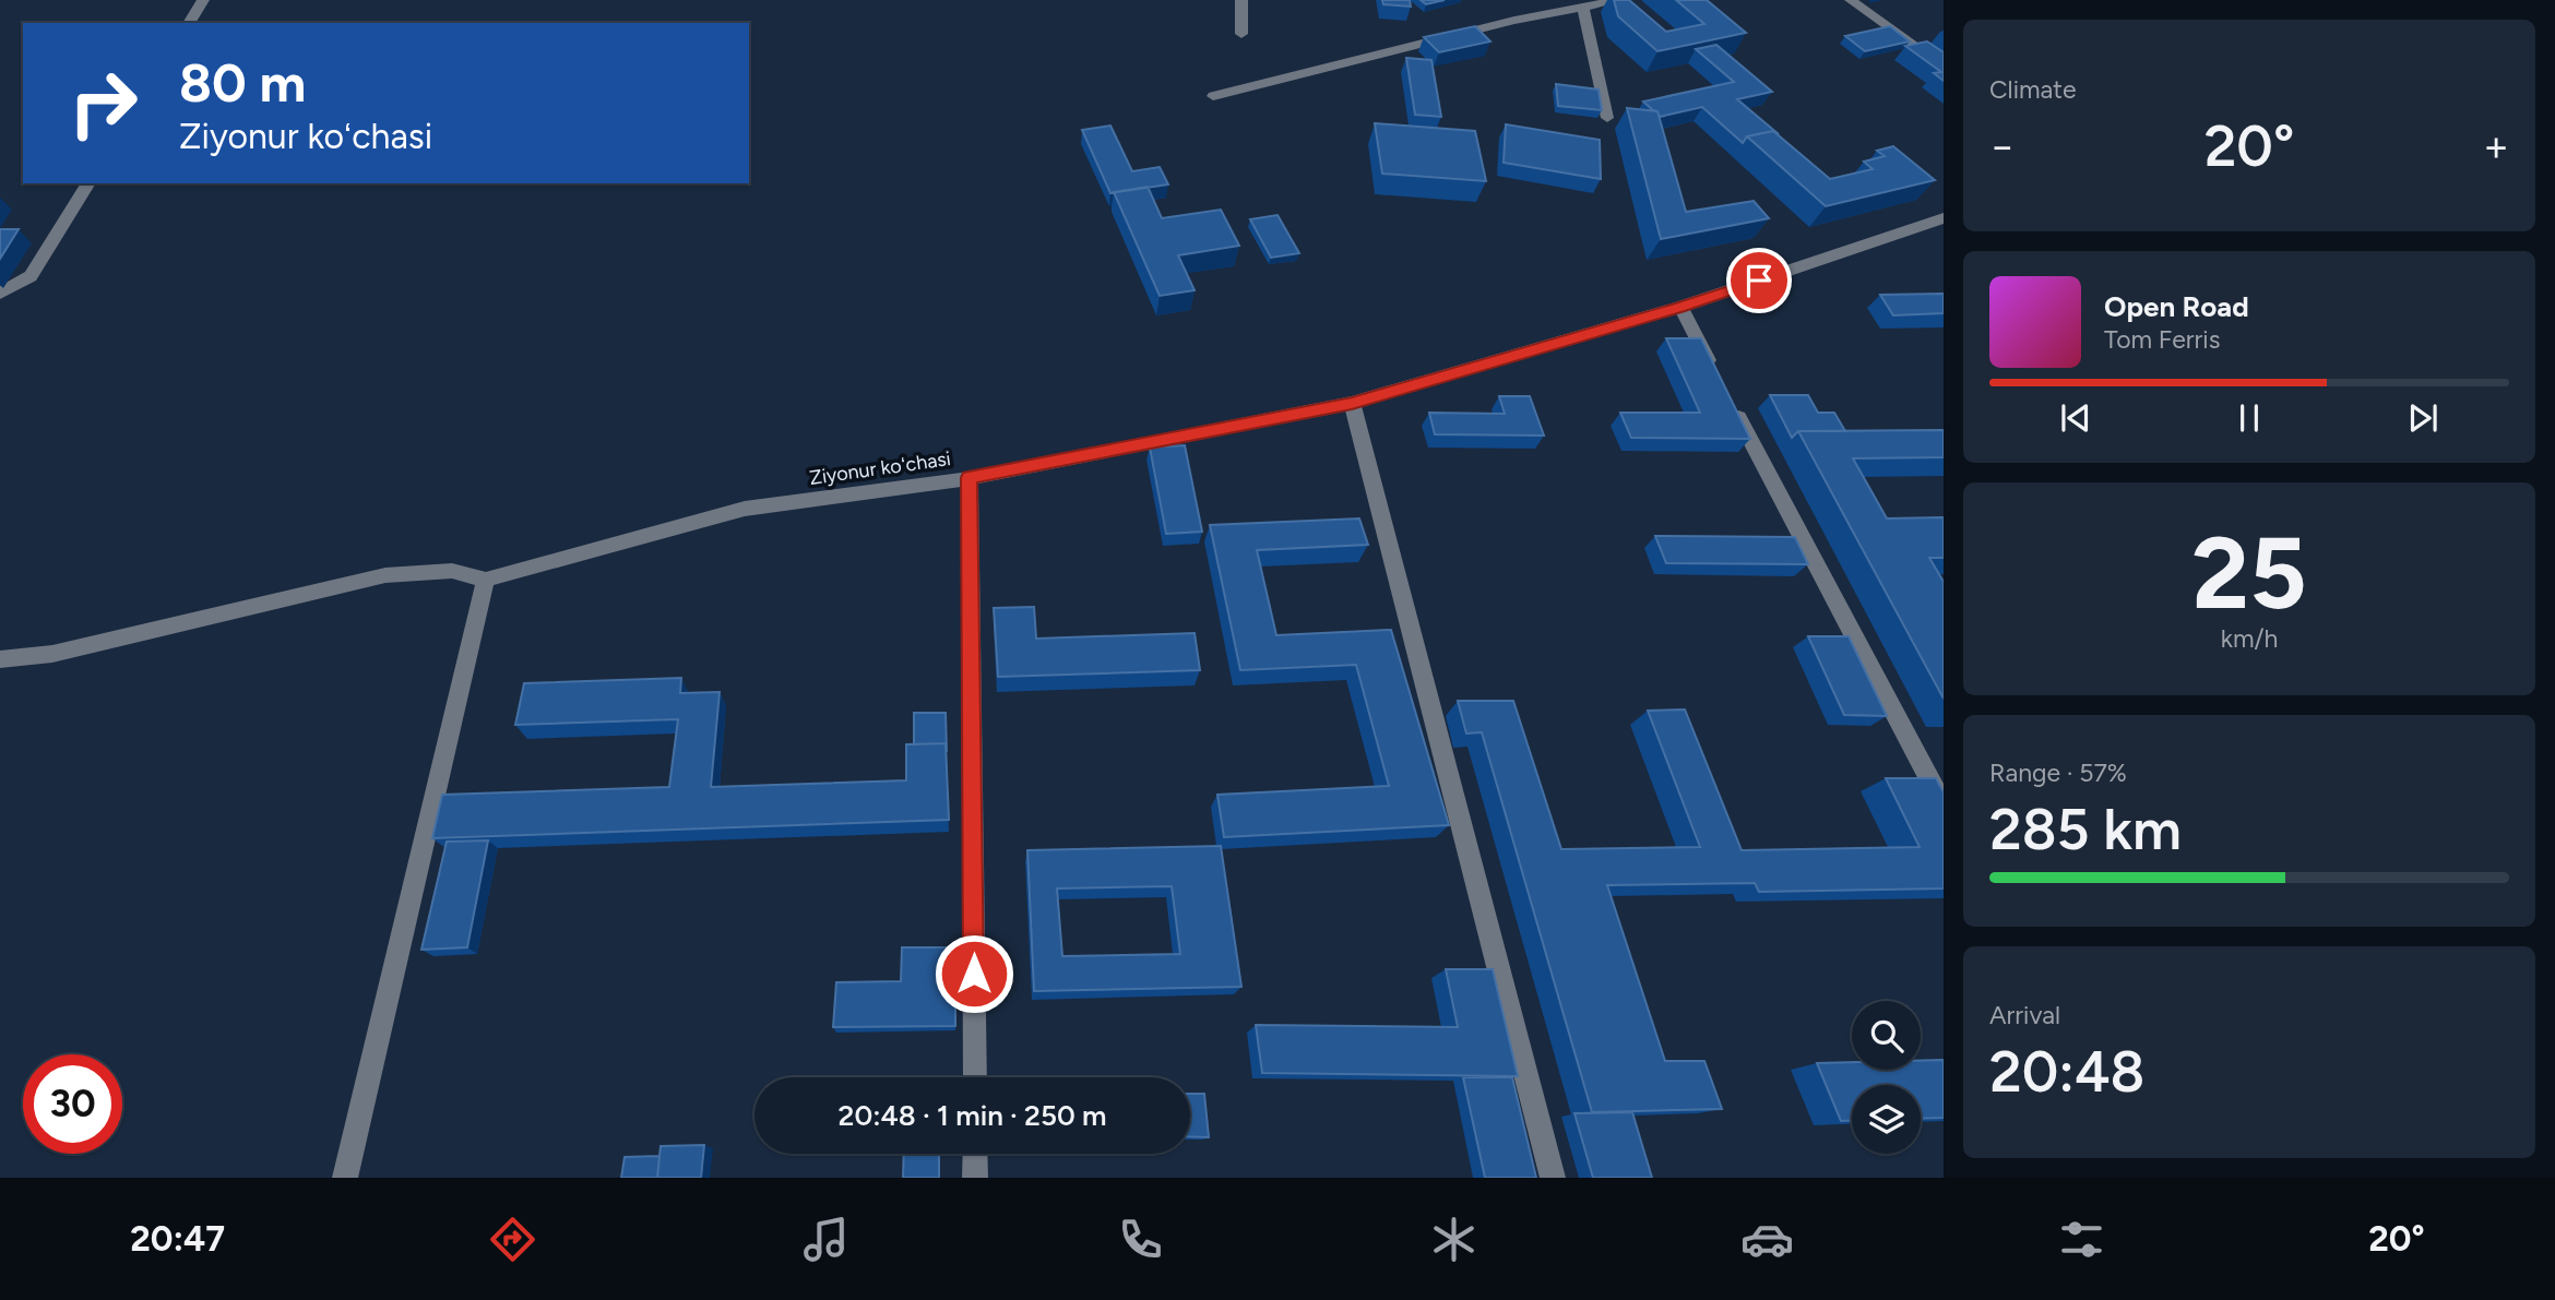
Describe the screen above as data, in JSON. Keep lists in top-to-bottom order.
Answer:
{
  "streets": {
    "street": ["Ziyonur koʻchasi"]
  },
  "page": {
    "tile": [
      "Climate",
      ["25", "km/h"],
      ["Range · 57%", "285 km"],
      ["Arrival", "20:48"]
    ],
    "turn": ["80 m", "Ziyonur koʻchasi"],
    "heat": ["−", "20°", "+"],
    "song": ["Open Road", "Tom Ferris"],
    "limit": "30",
    "trip": "20:48 · 1 min · 250 m",
    "tabs": ["20:47", "20°"]
  }
}
